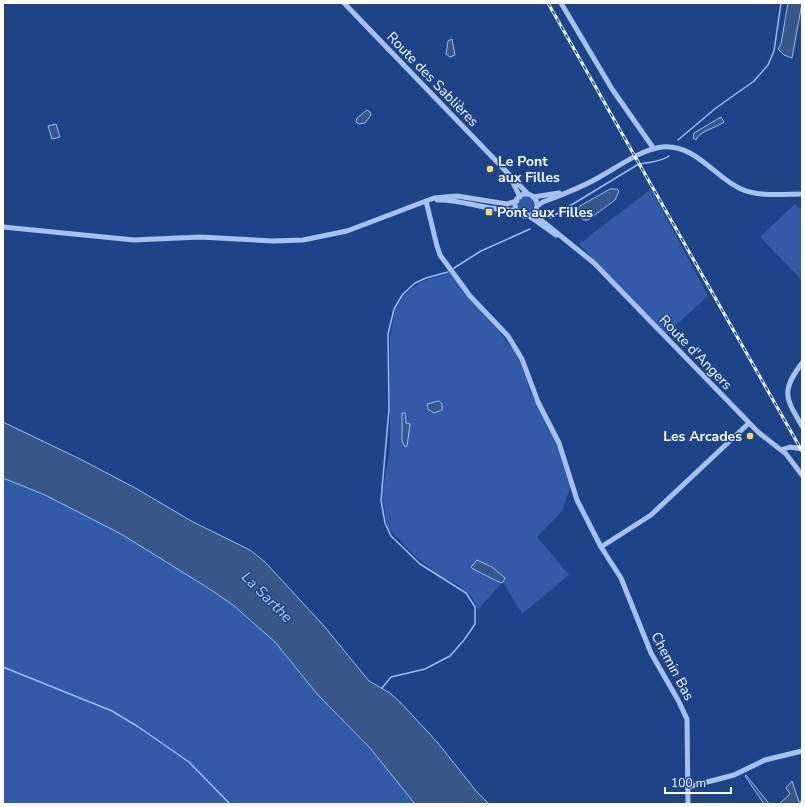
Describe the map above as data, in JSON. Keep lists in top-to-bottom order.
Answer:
{
  "streets": {
    "street": ["Route des Sablières", "Route d'Angers", "Chemin Bas"]
  },
  "crossings": [
    ["Route des Sablières", "Route d'Angers"]
  ],
  "water": ["La Sarthe"],
  "places": {
    "other": ["Le Pont aux Filles", "Les Arcades"],
    "transit": ["Pont aux Filles"]
  },
  "scale_bar": "100 m"
}
